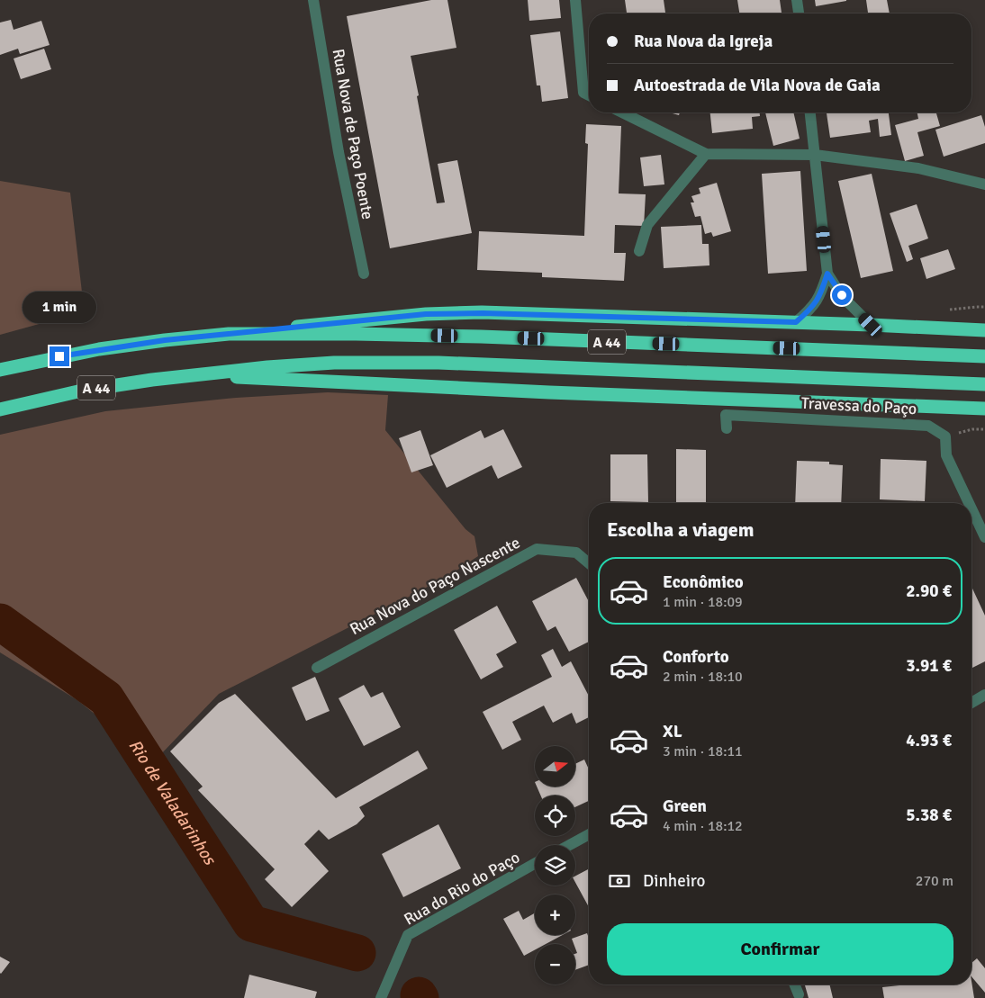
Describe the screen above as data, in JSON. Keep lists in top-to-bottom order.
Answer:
{
  "streets": {
    "highway": ["A 44"],
    "street": [
      "Rua Nova de Paço Poente",
      "Travessa do Paço",
      "Rua Nova do Paço Nascente",
      "Rua do Rio do Paço"
    ]
  },
  "water": ["Rio de Valadarinhos"],
  "north": "right",
  "page": {
    "banner": ["Rua Nova da Igreja", "Autoestrada de Vila Nova de Gaia"],
    "bubble": "1 min",
    "heading": "Escolha a viagem",
    "list": [
      {
        "name": "Econômico",
        "note": "1 min · 18:09",
        "value": "2.90 €"
      },
      {
        "name": "Conforto",
        "note": "2 min · 18:10",
        "value": "3.91 €"
      },
      {
        "name": "XL",
        "note": "3 min · 18:11",
        "value": "4.93 €"
      },
      {
        "name": "Green",
        "note": "4 min · 18:12",
        "value": "5.38 €"
      }
    ],
    "map_buttons": ["+", "−"],
    "pay": ["Dinheiro", "270 m"],
    "buttons": "Confirmar"
  }
}
